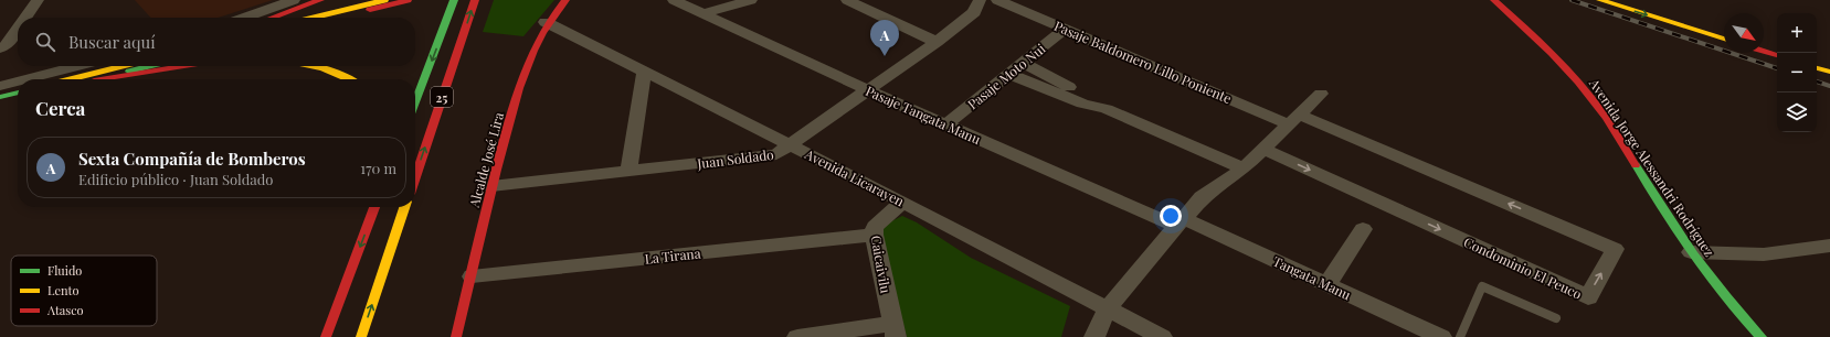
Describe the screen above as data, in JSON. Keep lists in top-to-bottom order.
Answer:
{
  "streets": {
    "main road": ["25", "Alcalde José Lira", "Avenida Jorge Alessandri Rodríguez"],
    "street": [
      "Pasaje Baldomero Lillo Poniente",
      "Pasaje Moto Nui",
      "Pasaje Tangata Manu",
      "Juan Soldado",
      "Avenida Licarayen",
      "La Tirana",
      "Caicaivilu",
      "Condominio El Peuco",
      "Tangata Manu"
    ]
  },
  "crossings": [
    ["Pasaje Baldomero Lillo Poniente", "Pasaje Moto Nui"],
    ["Pasaje Baldomero Lillo Poniente", "Condominio El Peuco"],
    ["Pasaje Moto Nui", "Pasaje Tangata Manu"],
    ["Pasaje Tangata Manu", "Juan Soldado"],
    ["Pasaje Tangata Manu", "Tangata Manu"],
    ["Juan Soldado", "Alcalde José Lira"],
    ["Juan Soldado", "Avenida Licarayen"],
    ["Alcalde José Lira", "Avenida Licarayen"],
    ["Alcalde José Lira", "La Tirana"],
    ["Avenida Licarayen", "Caicaivilu"],
    ["La Tirana", "Caicaivilu"]
  ],
  "legend": ["Fluido", "Lento", "Atasco"],
  "north": "bottom right",
  "page": {
    "map_buttons": ["+", "−"],
    "search": "Buscar aquí",
    "pins": "A",
    "heading": "Cerca",
    "list": [
      {
        "mark": "A",
        "name": "Sexta Compañía de Bomberos",
        "note": "Edificio público · Juan Soldado",
        "value": "170 m"
      }
    ]
  }
}
